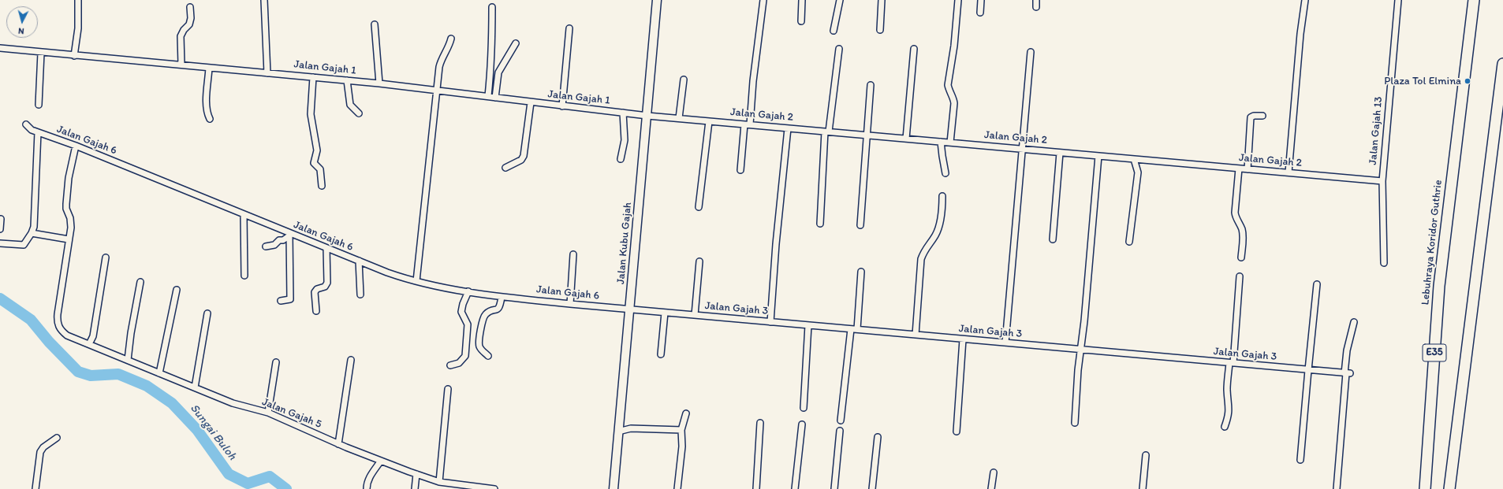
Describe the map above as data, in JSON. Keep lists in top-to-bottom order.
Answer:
{
  "streets": {
    "highway": ["Lebuhraya Koridor Guthrie", "E35"],
    "street": [
      "Jalan Gajah 1",
      "Jalan Gajah 2",
      "Jalan Gajah 13",
      "Jalan Gajah 6",
      "Jalan Kubu Gajah",
      "Jalan Gajah 3",
      "Jalan Gajah 5"
    ]
  },
  "crossings": [
    ["Jalan Gajah 1", "Jalan Gajah 2"],
    ["Jalan Gajah 1", "Jalan Kubu Gajah"],
    ["Jalan Gajah 2", "Jalan Gajah 13"],
    ["Jalan Gajah 2", "Jalan Kubu Gajah"],
    ["Jalan Gajah 6", "Jalan Kubu Gajah"],
    ["Jalan Gajah 6", "Jalan Gajah 3"],
    ["Jalan Kubu Gajah", "Jalan Gajah 3"]
  ],
  "water": ["Sungai Buloh"],
  "places": ["Plaza Tol Elmina"],
  "north": "bottom"
}
